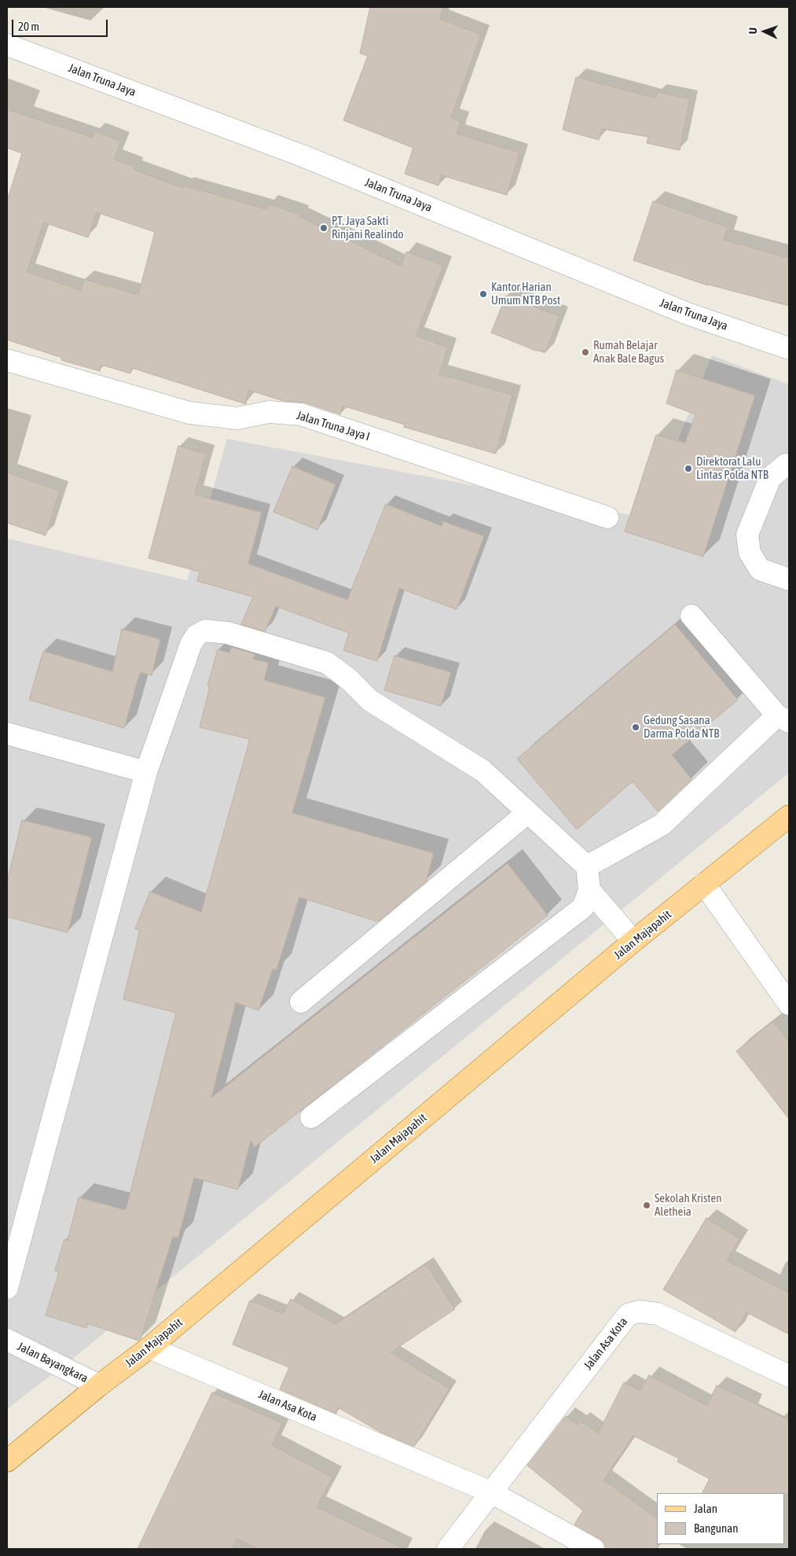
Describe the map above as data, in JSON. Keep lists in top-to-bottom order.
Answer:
{
  "streets": {
    "main road": ["Jalan Majapahit"],
    "street": [
      "Jalan Truna Jaya",
      "Jalan Truna Jaya I",
      "Jalan Asa Kota",
      "Jalan Bayangkara"
    ]
  },
  "crossings": [
    ["Jalan Majapahit", "Jalan Asa Kota"],
    ["Jalan Majapahit", "Jalan Bayangkara"]
  ],
  "places": [
    "PT. Jaya Sakti Rinjani Realindo",
    "Kantor Harian Umum NTB Post",
    "Rumah Belajar Anak Bale Bagus",
    "Direktorat Lalu Lintas Polda NTB",
    "Gedung Sasana Darma Polda NTB",
    "Sekolah Kristen Aletheia"
  ],
  "legend": ["Jalan", "Bangunan"],
  "scale_bar": "20 m",
  "north": "left"
}
